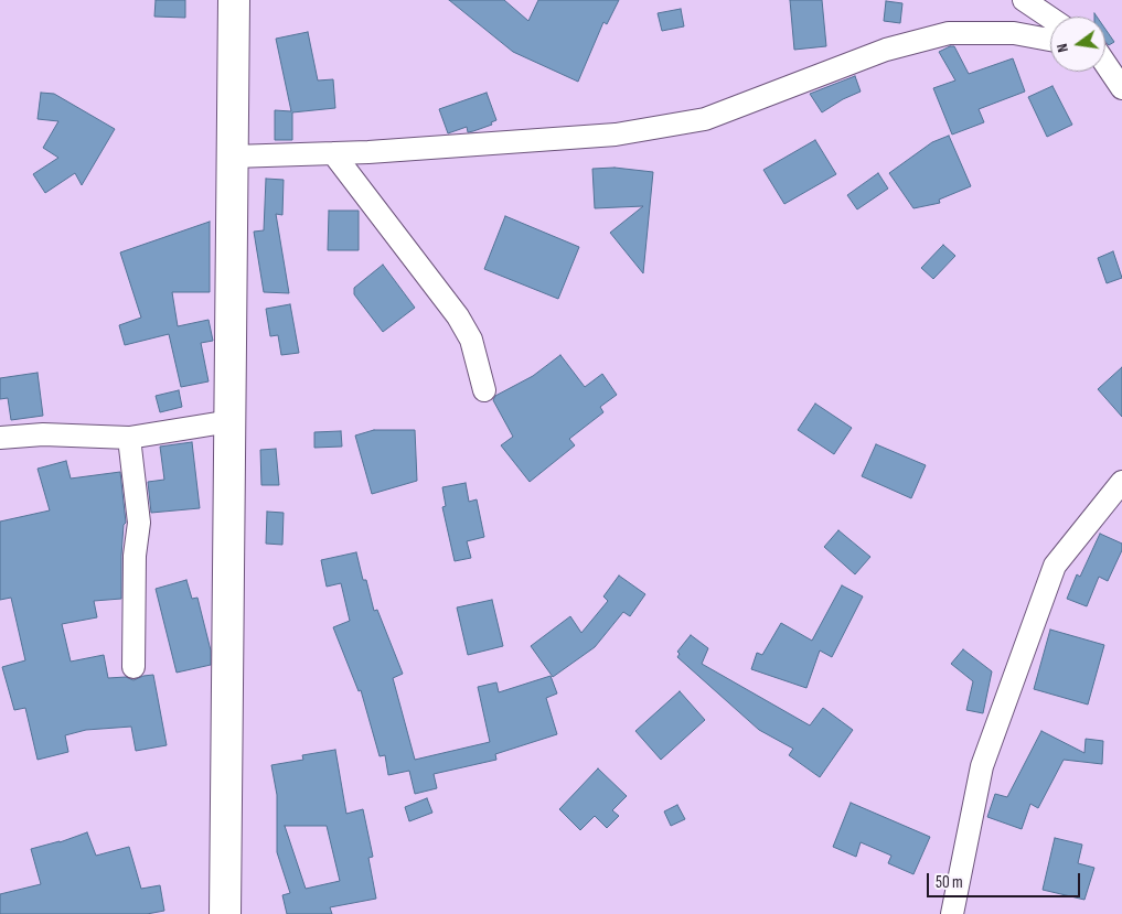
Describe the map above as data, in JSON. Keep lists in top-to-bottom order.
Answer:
{
  "scale_bar": "50 m",
  "north": "left"
}
